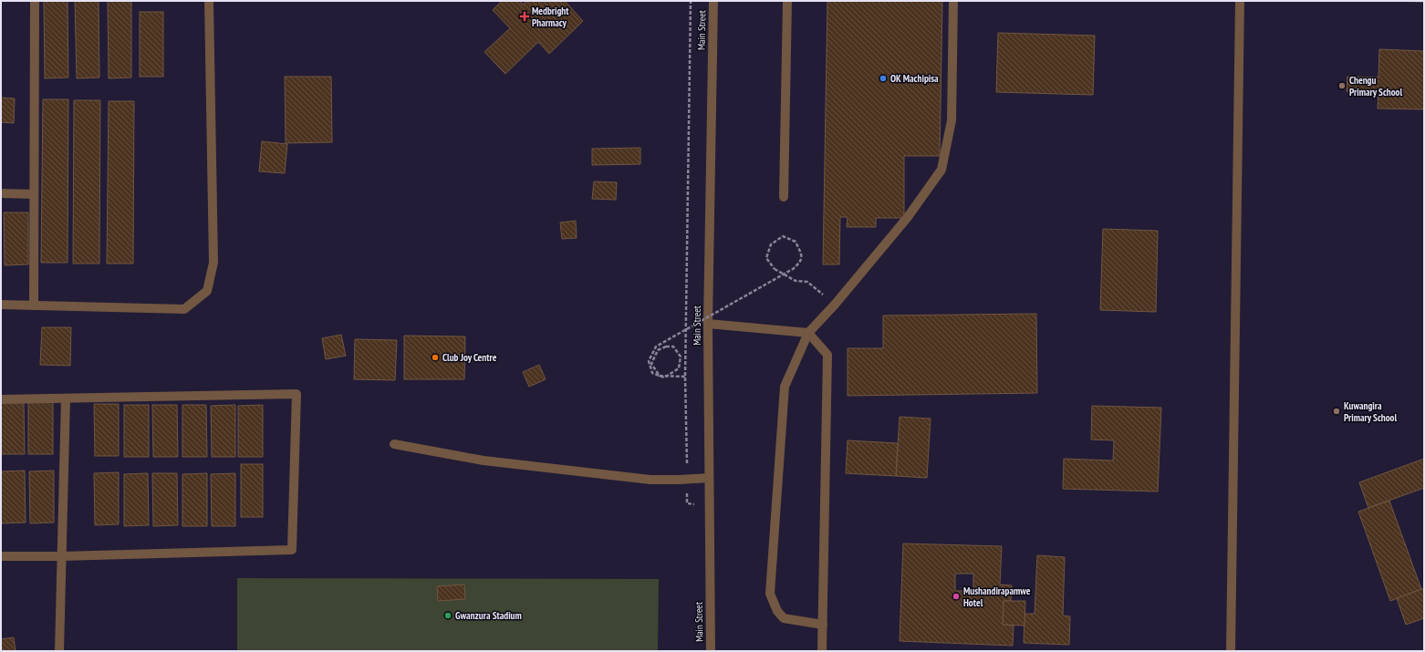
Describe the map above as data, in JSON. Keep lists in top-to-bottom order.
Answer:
{
  "streets": {
    "street": ["Main Street"]
  },
  "places": {
    "health": ["Medbright Pharmacy"],
    "other": [
      "OK Machipisa",
      "Chengu Primary School",
      "Club Joy Centre",
      "Kuwangira Primary School",
      "Mushandirapamwe Hotel",
      "Gwanzura Stadium"
    ]
  }
}
